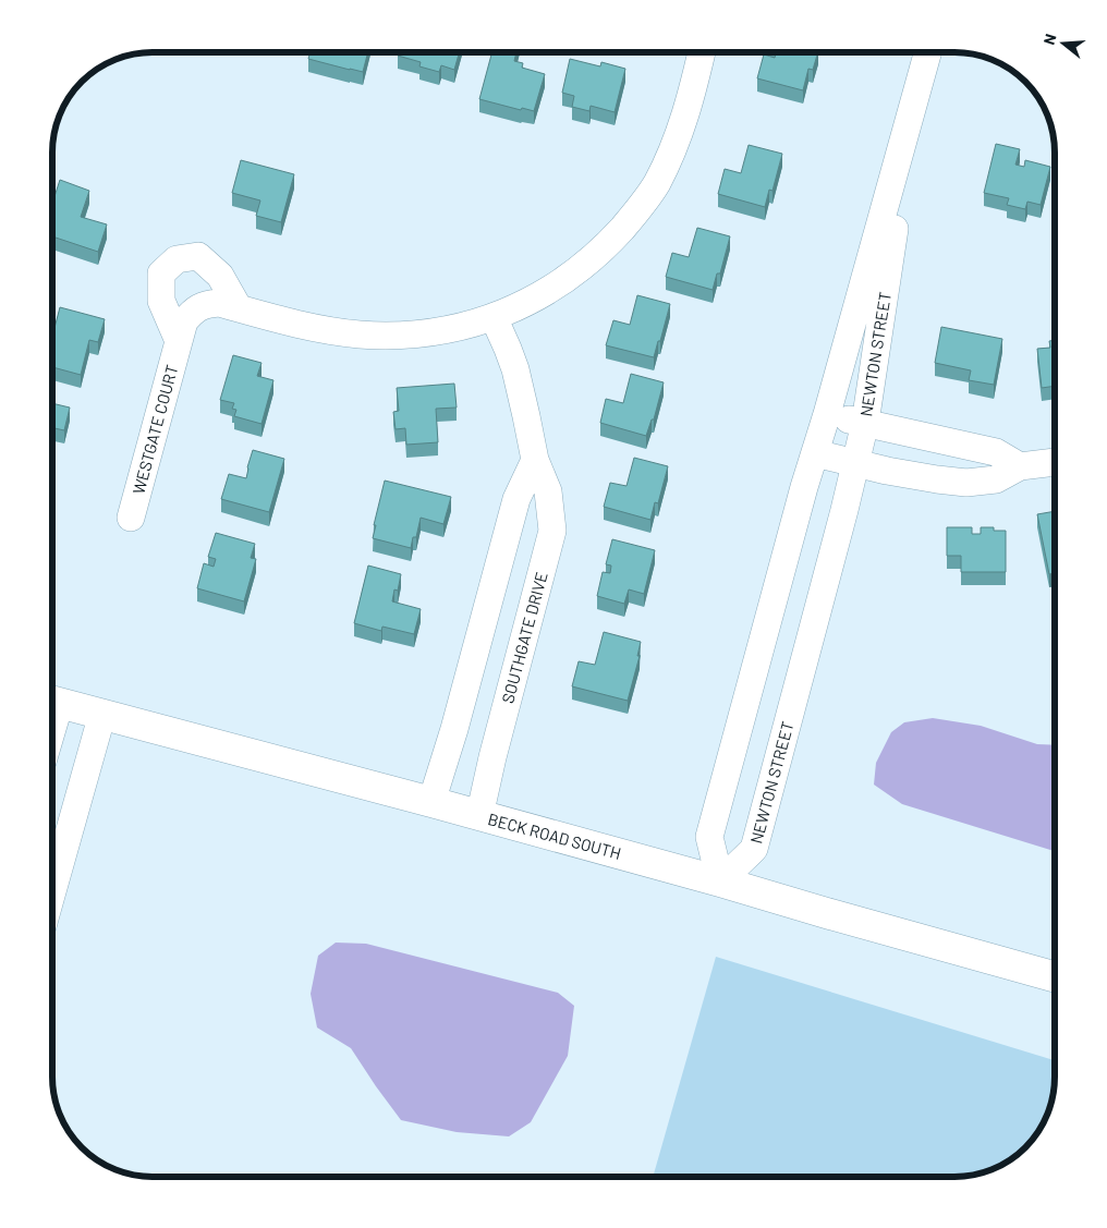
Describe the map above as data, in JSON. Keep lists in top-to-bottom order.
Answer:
{
  "streets": {
    "main road": ["BECK ROAD SOUTH"],
    "street": ["NEWTON STREET", "WESTGATE COURT", "SOUTHGATE DRIVE"]
  },
  "crossings": [
    ["NEWTON STREET", "BECK ROAD SOUTH"],
    ["WESTGATE COURT", "SOUTHGATE DRIVE"],
    ["SOUTHGATE DRIVE", "BECK ROAD SOUTH"]
  ],
  "north": "left"
}
